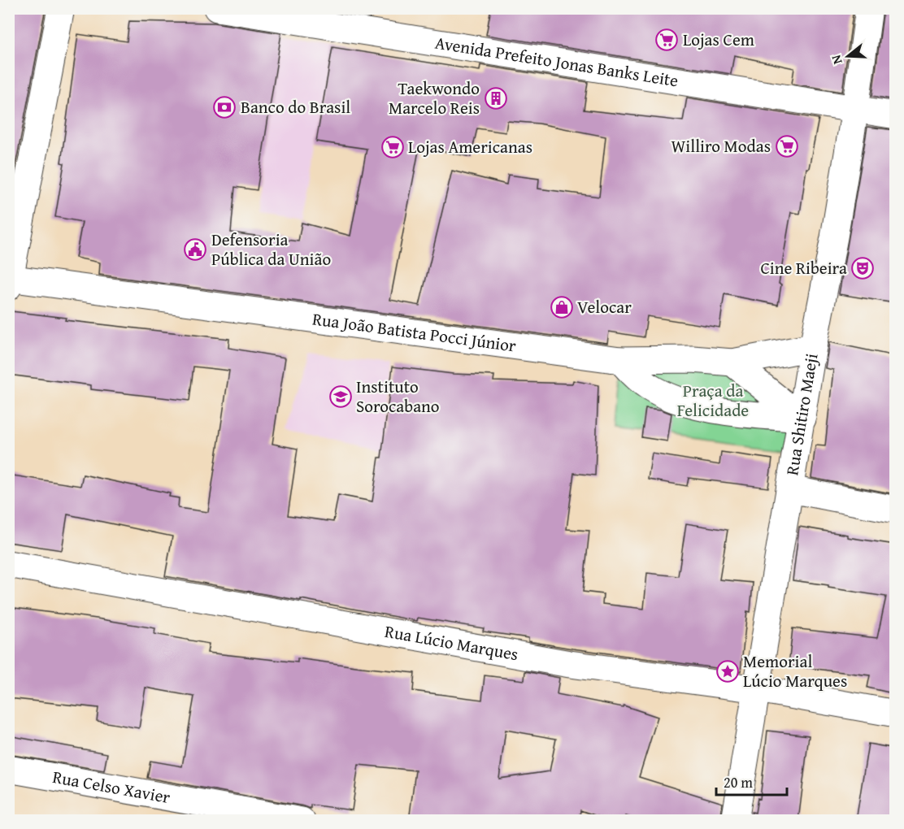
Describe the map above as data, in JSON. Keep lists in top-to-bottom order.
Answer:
{
  "streets": {
    "street": [
      "Avenida Prefeito Jonas Banks Leite",
      "Rua João Batista Pocci Júnior",
      "Rua Shitiro Maeji",
      "Rua Lúcio Marques",
      "Rua Celso Xavier"
    ]
  },
  "crossings": [
    ["Avenida Prefeito Jonas Banks Leite", "Rua Shitiro Maeji"],
    ["Rua João Batista Pocci Júnior", "Rua Shitiro Maeji"],
    ["Rua Shitiro Maeji", "Rua Lúcio Marques"]
  ],
  "parks": ["Praça da Felicidade"],
  "places": {
    "supermarket": ["Lojas Cem", "Williro Modas", "Lojas Americanas"],
    "building": ["Taekwondo Marcelo Reis"],
    "bank": ["Banco do Brasil"],
    "public building": ["Defensoria Pública da União"],
    "theatre": ["Cine Ribeira"],
    "shop": ["Velocar"],
    "school or university": ["Instituto Sorocabano"],
    "place": ["Memorial Lúcio Marques"]
  },
  "scale_bar": "20 m",
  "north": "left"
}
